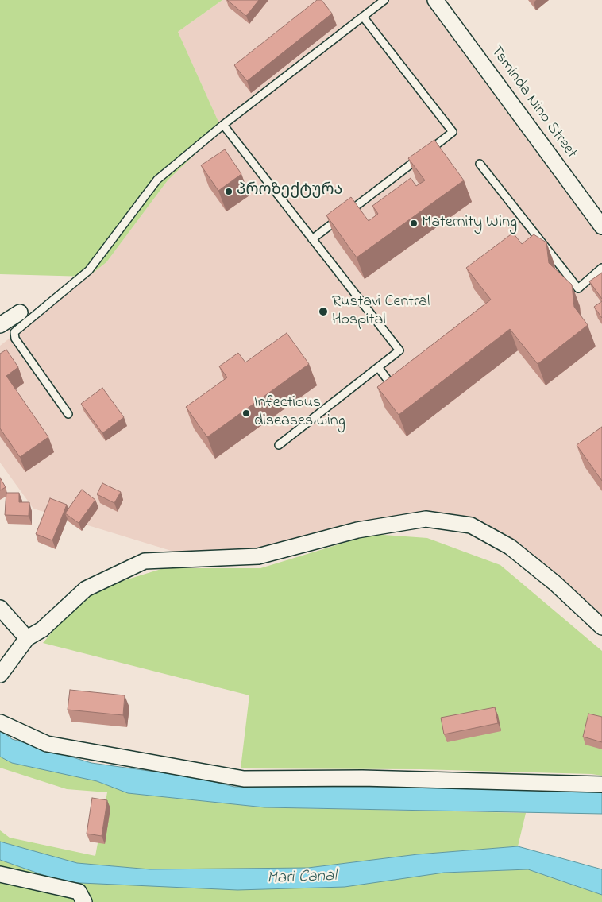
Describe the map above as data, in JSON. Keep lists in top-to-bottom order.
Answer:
{
  "streets": {
    "street": ["Tsminda Nino Street"]
  },
  "water": ["Mari Canal"],
  "places": [
    "პროზექტურა",
    "Maternity Wing",
    "Rustavi Central Hospital",
    "Infectious diseases wing"
  ]
}
